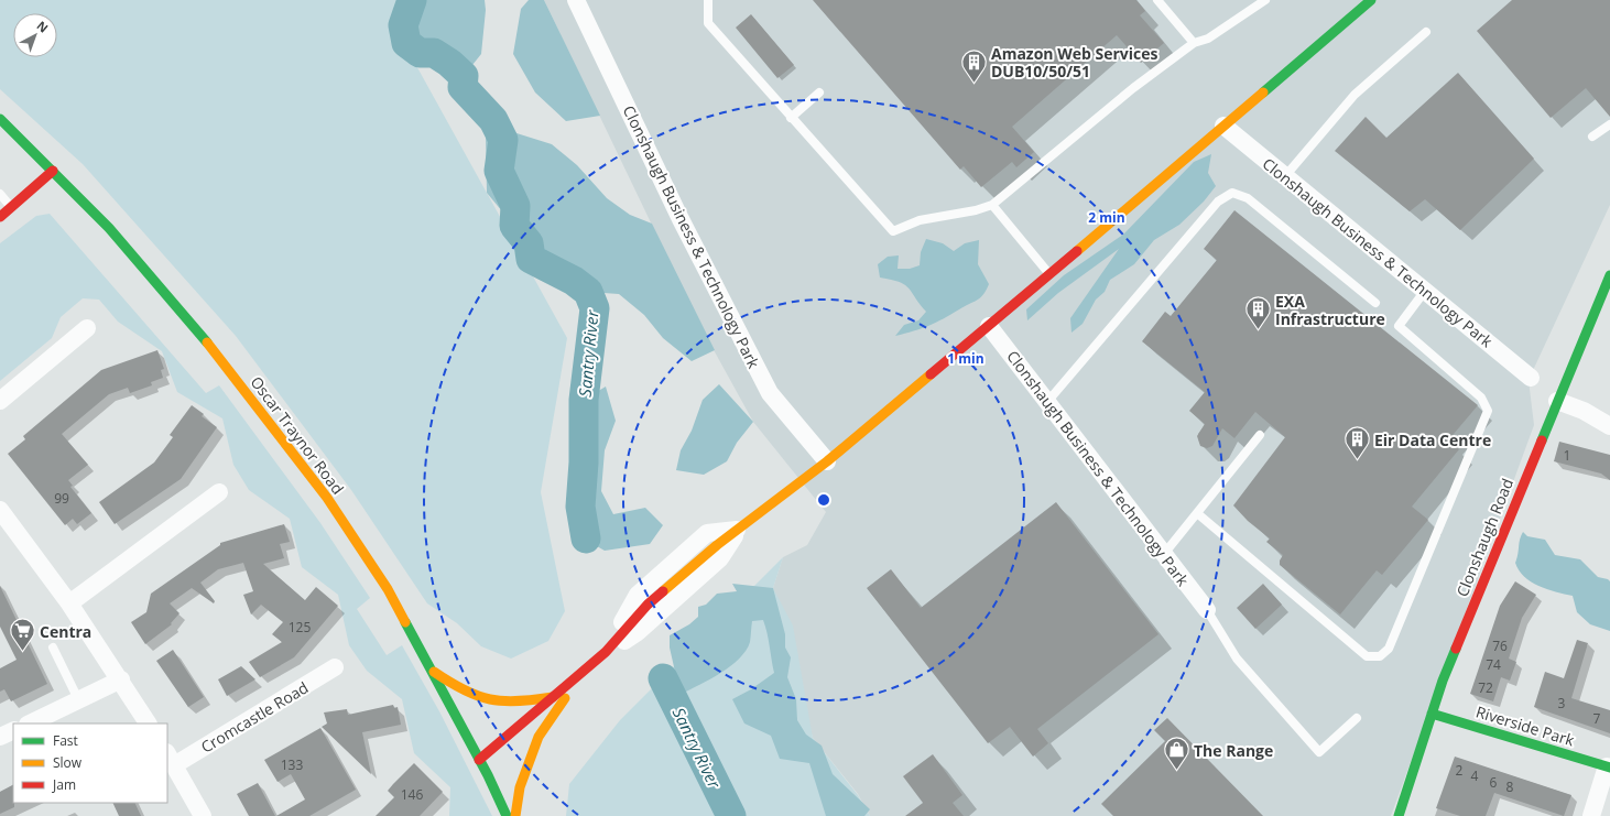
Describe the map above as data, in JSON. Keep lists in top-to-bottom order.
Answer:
{
  "streets": {
    "street": [
      "Clonshaugh Business & Technology Park",
      "Oscar Traynor Road",
      "Clonshaugh Road",
      "Cromcastle Road",
      "Riverside Park"
    ]
  },
  "crossings": [
    ["Clonshaugh Road", "Riverside Park"]
  ],
  "water": ["Santry River"],
  "places": {
    "building": ["Amazon Web Services DUB10/50/51", "EXA Infrastructure", "Eir Data Centre"],
    "supermarket": ["Centra"],
    "shop": ["The Range"]
  },
  "house_numbers": [
    "1",
    "99",
    "125",
    "76",
    "74",
    "72",
    "3",
    "7",
    "133",
    "2",
    "4",
    "6",
    "8",
    "146"
  ],
  "legend": ["Fast", "Slow", "Jam"],
  "north": "top right",
  "rings": ["2 min", "1 min"]
}
